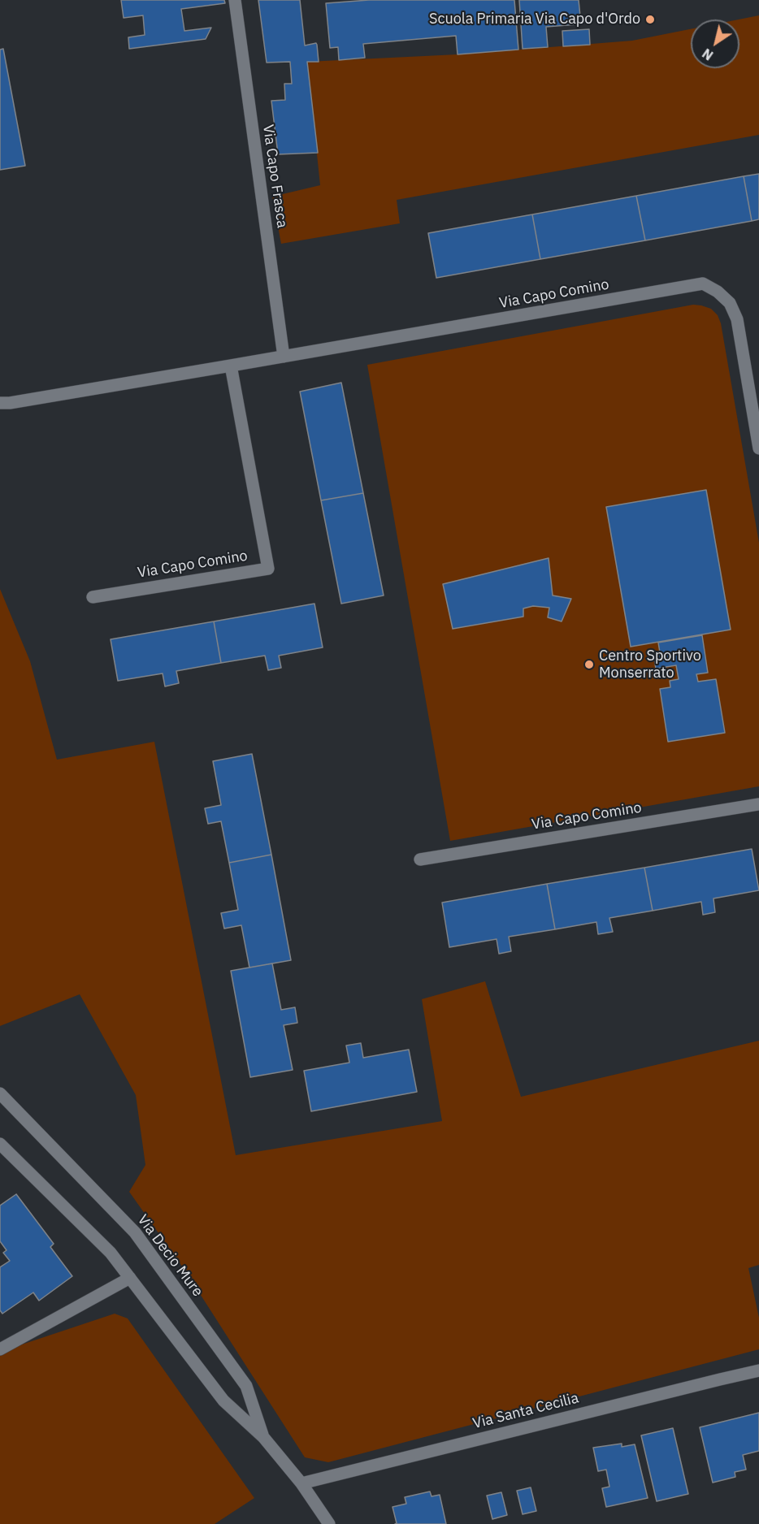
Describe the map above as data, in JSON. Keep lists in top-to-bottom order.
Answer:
{
  "streets": {
    "street": [
      "Via Capo Frasca",
      "Via Capo Comino",
      "Via Decio Mure",
      "Via Santa Cecilia"
    ]
  },
  "crossings": [
    ["Via Capo Frasca", "Via Capo Comino"],
    ["Via Decio Mure", "Via Santa Cecilia"]
  ],
  "places": ["Scuola Primaria Via Capo d'Ordo", "Centro Sportivo Monserrato"],
  "north": "bottom left"
}
